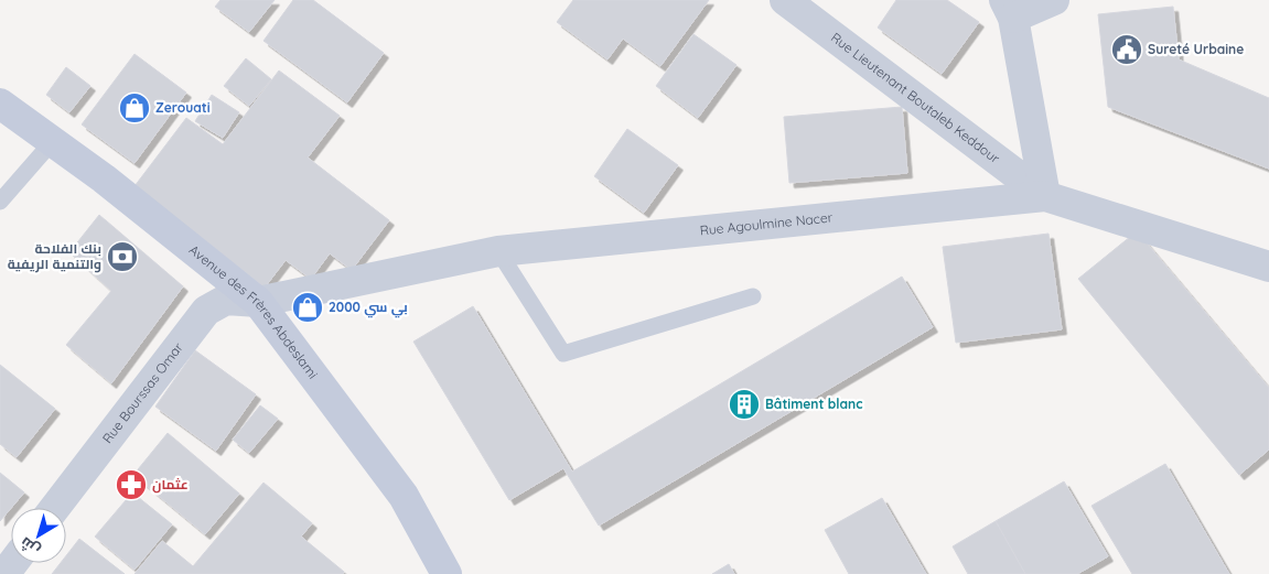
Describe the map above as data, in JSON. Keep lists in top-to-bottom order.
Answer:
{
  "streets": {
    "main road": ["Avenue des Frères Abdeslami"],
    "street": ["Rue Lieutenant Boutaleb Keddour", "Rue Agoulmine Nacer", "Rue Bourssas Omar"]
  },
  "crossings": [
    ["Rue Lieutenant Boutaleb Keddour", "Rue Agoulmine Nacer"],
    ["Rue Agoulmine Nacer", "Avenue des Frères Abdeslami"],
    ["Rue Agoulmine Nacer", "Rue Bourssas Omar"],
    ["Avenue des Frères Abdeslami", "Rue Bourssas Omar"]
  ],
  "places": {
    "public building": ["Sureté Urbaine"],
    "shop": ["Zerouati", "بي سي 2000"],
    "bank": ["بنك الفلاحة والتنمية الريفية"],
    "building": ["Bâtiment blanc"],
    "pharmacy": ["عثمان"]
  },
  "north": "bottom left"
}
